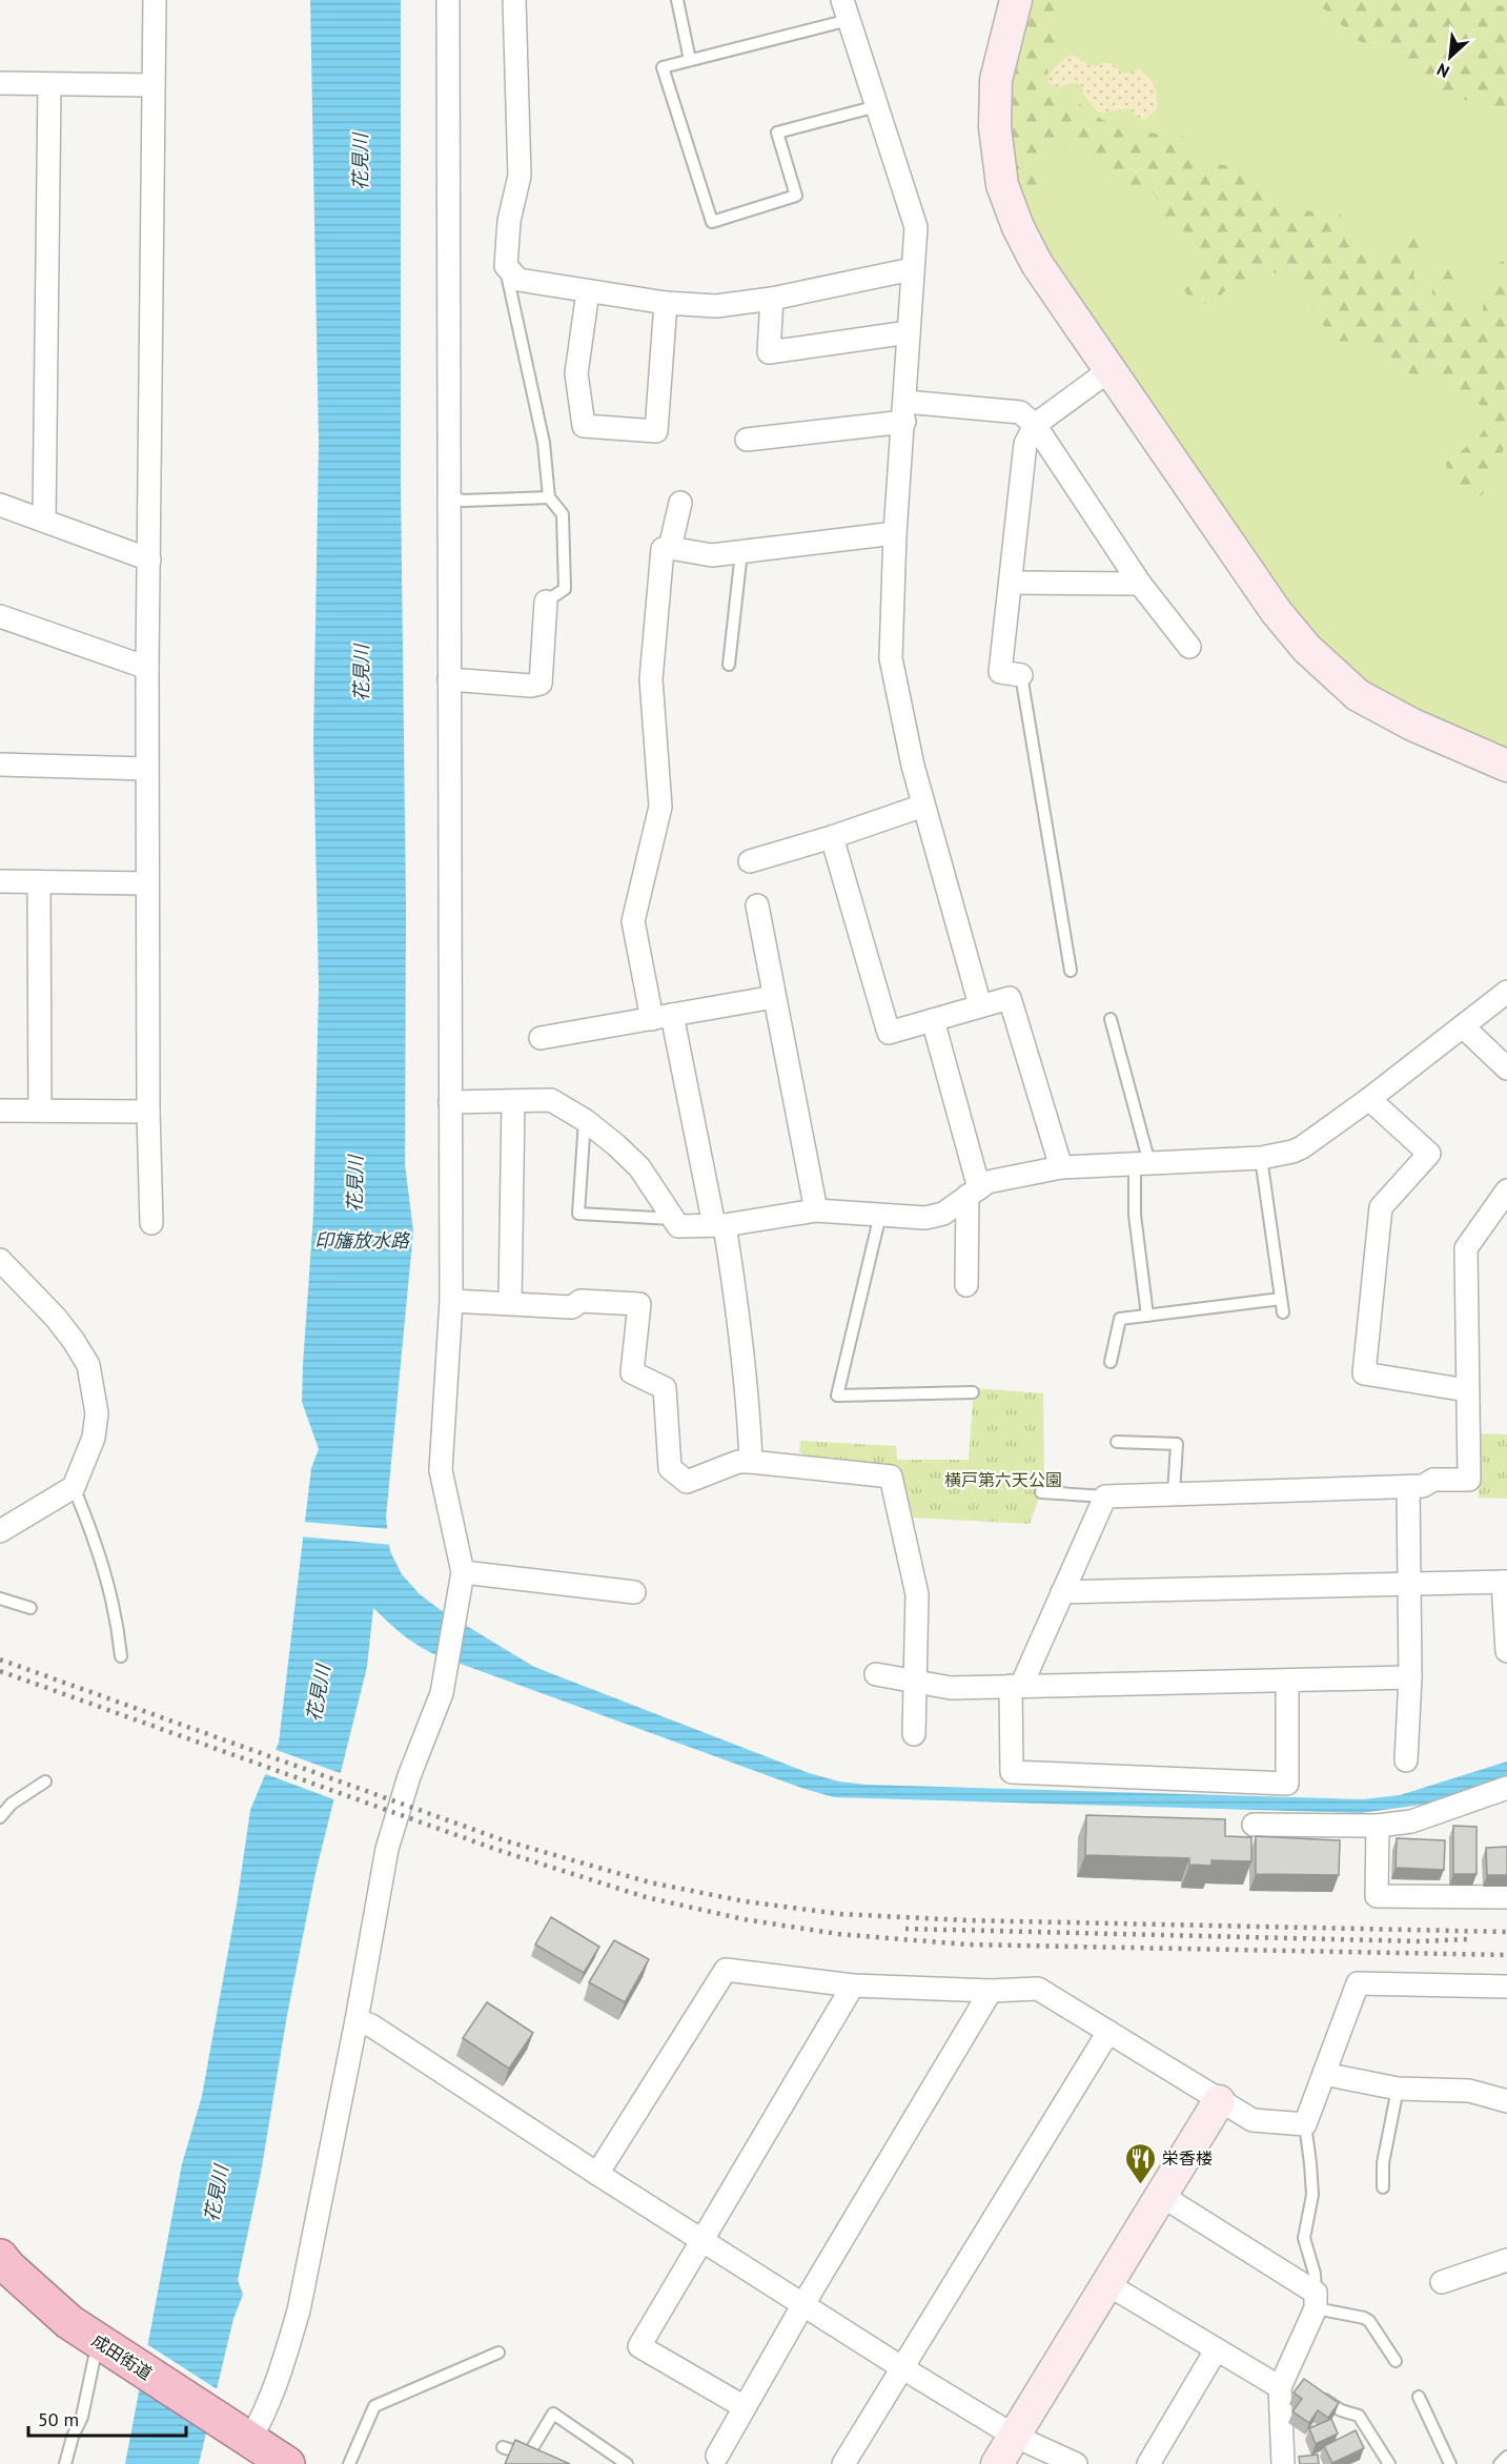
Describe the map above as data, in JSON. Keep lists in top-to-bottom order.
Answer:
{
  "streets": {
    "highway": ["成田街道"]
  },
  "water": ["花見川", "印旛放水路"],
  "parks": ["横戸第六天公園"],
  "places": {
    "restaurant": ["栄香楼"]
  },
  "scale_bar": "50 m",
  "north": "bottom left"
}
